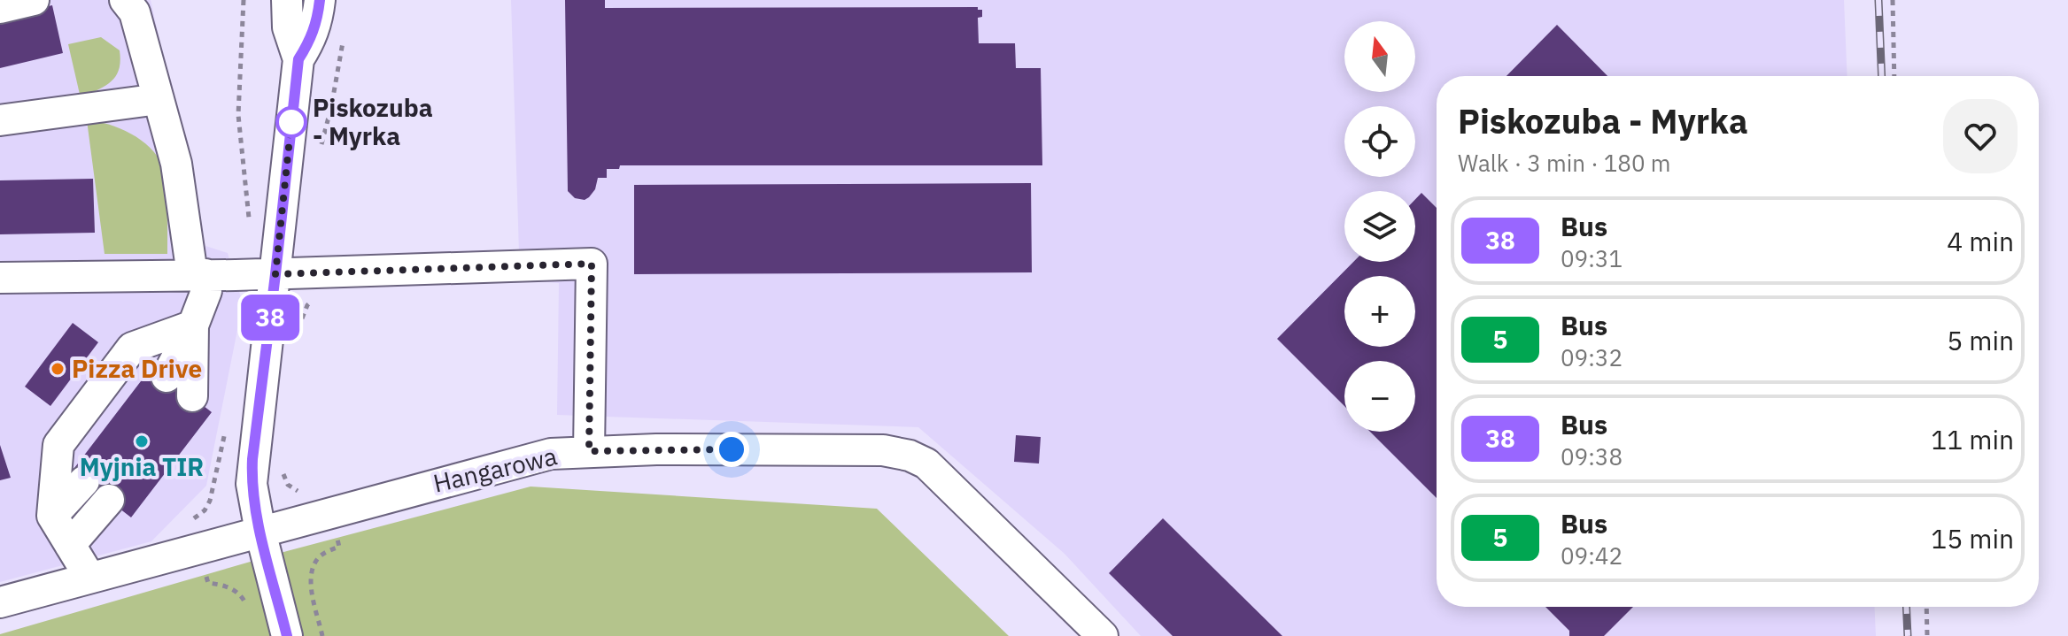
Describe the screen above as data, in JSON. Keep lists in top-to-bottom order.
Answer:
{
  "streets": {
    "street": ["Hangarowa"]
  },
  "places": ["Piskozuba - Myrka", "Pizza Drive", "Myjnia TIR"],
  "lines": ["bus line 38"],
  "north": "top",
  "page": {
    "on_map": "38",
    "map_buttons": ["+", "−"],
    "heading": ["Piskozuba - Myrka", "Walk · 3 min · 180 m"],
    "list": [
      {
        "mark": "38",
        "name": "Bus",
        "note": "09:31",
        "value": "4 min"
      },
      {
        "mark": "5",
        "name": "Bus",
        "note": "09:32",
        "value": "5 min"
      },
      {
        "mark": "38",
        "name": "Bus",
        "note": "09:38",
        "value": "11 min"
      },
      {
        "mark": "5",
        "name": "Bus",
        "note": "09:42",
        "value": "15 min"
      }
    ]
  }
}
